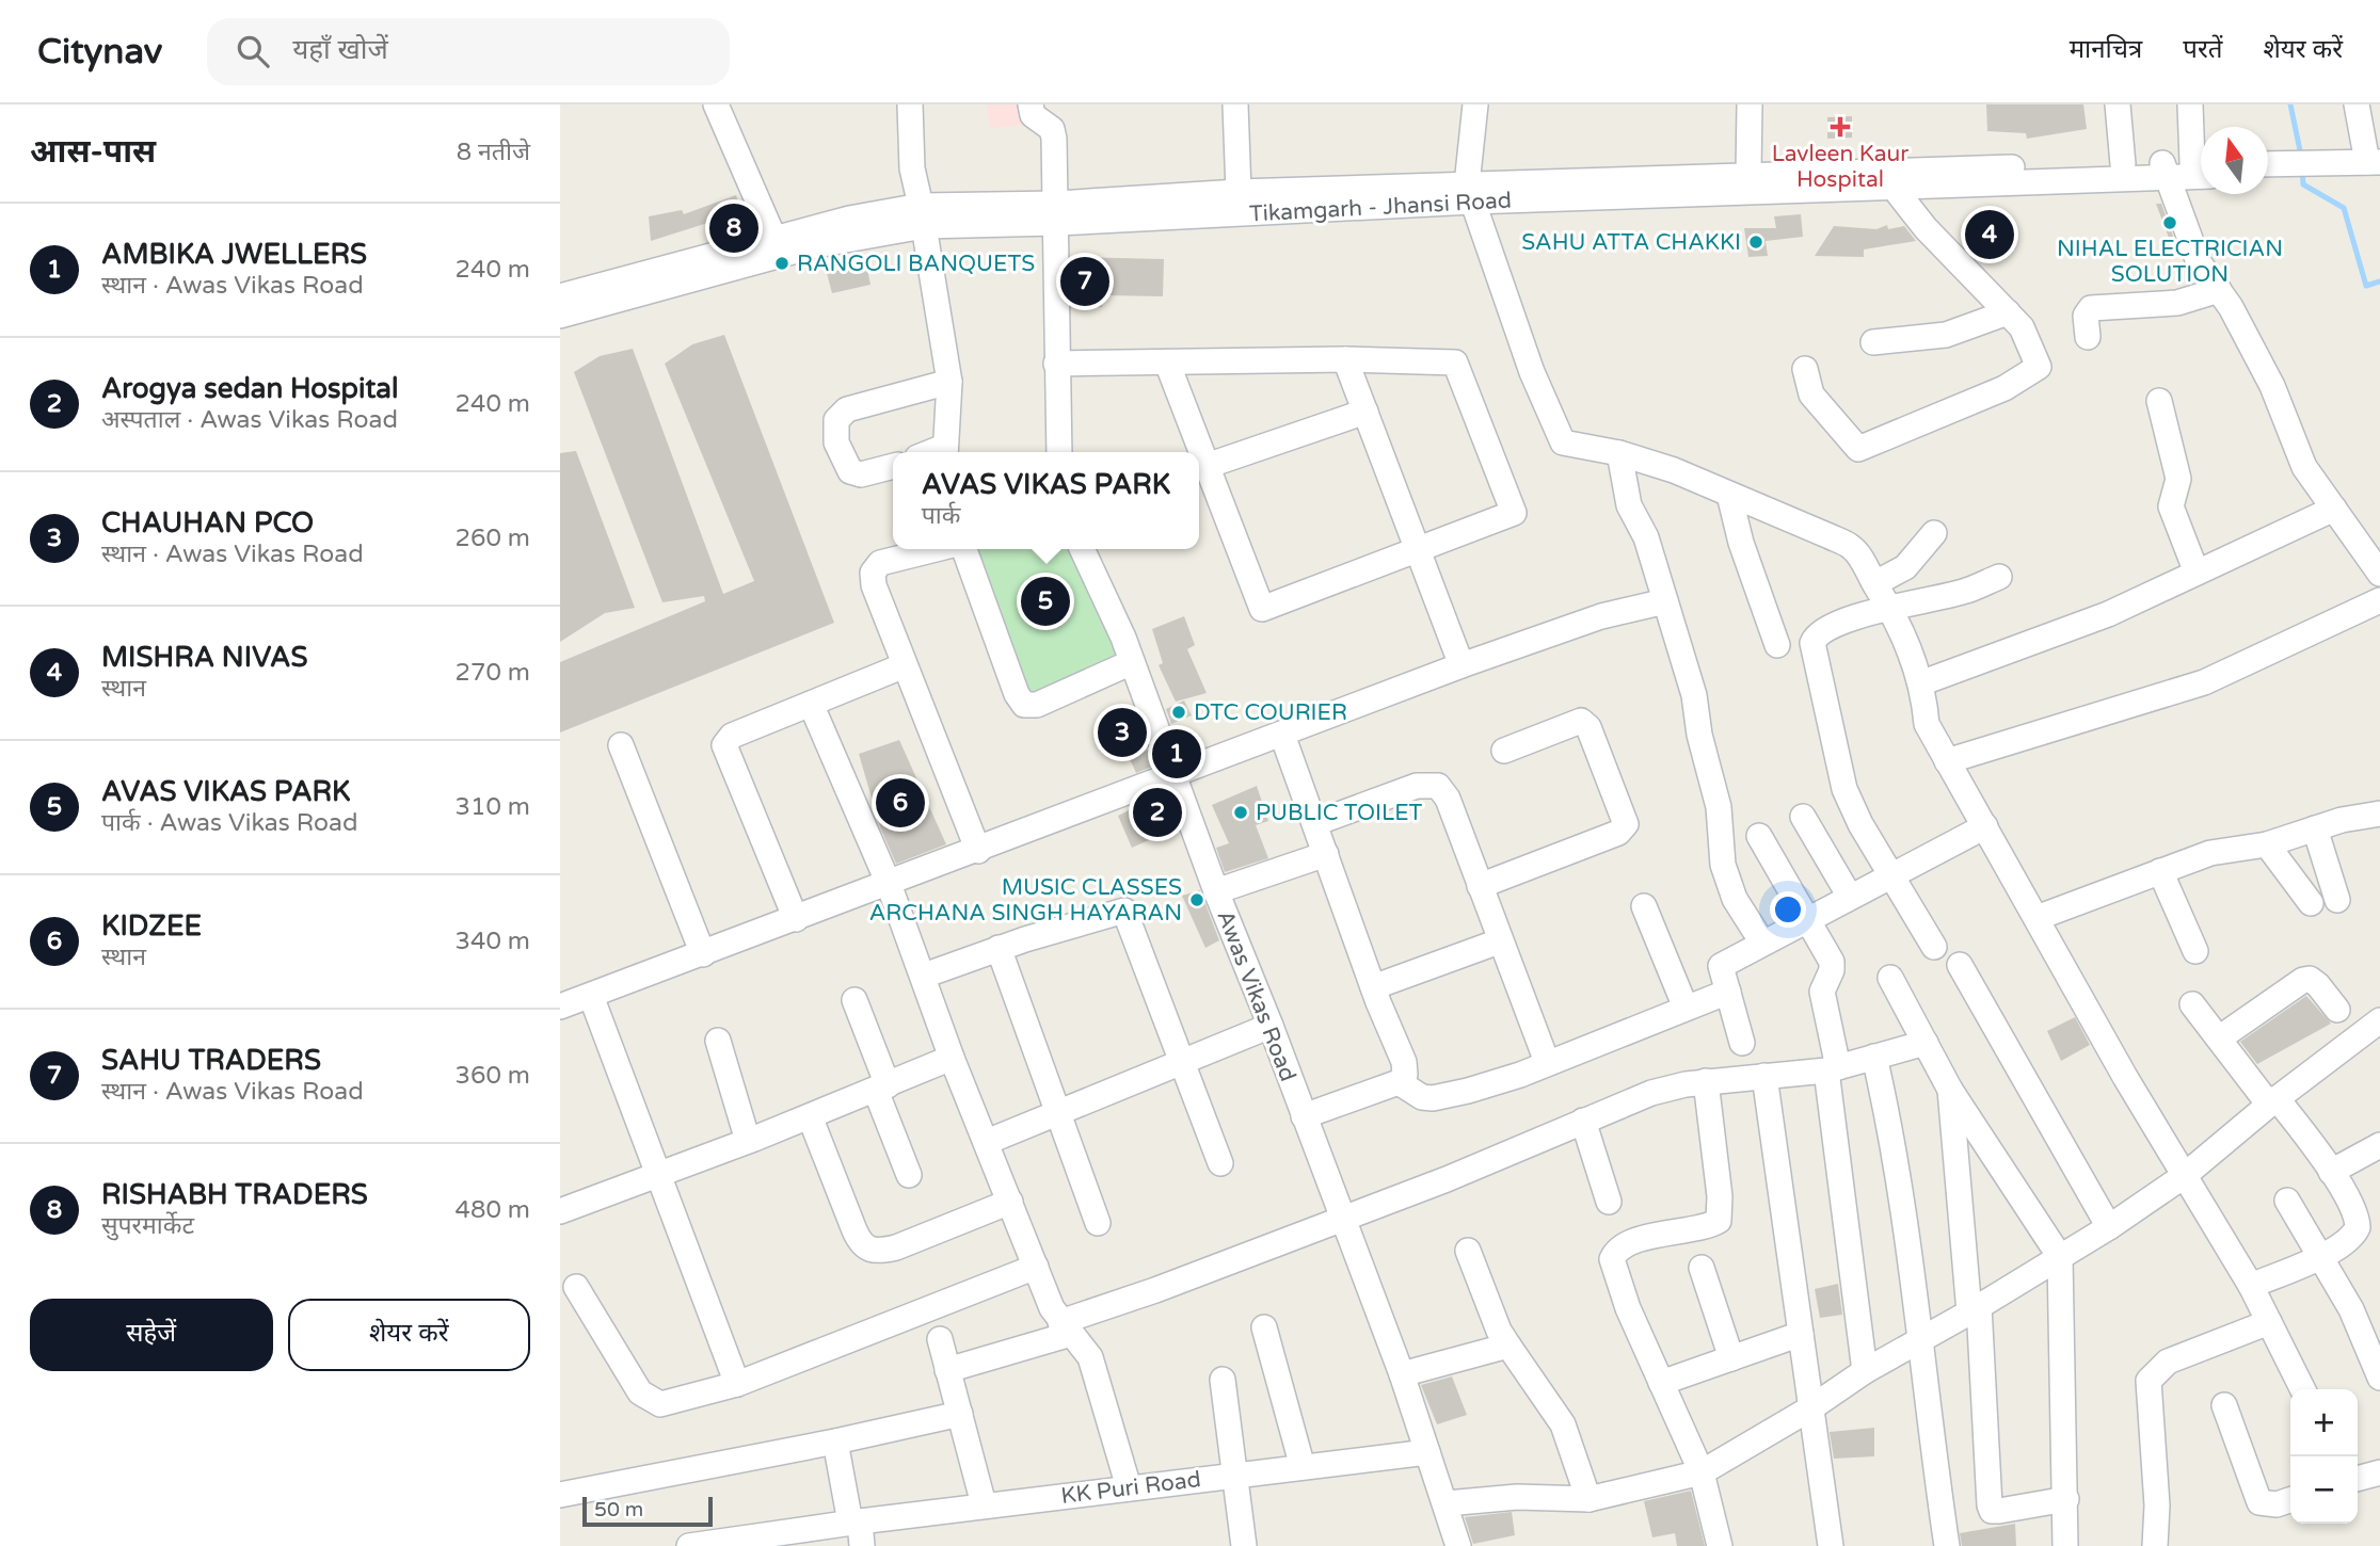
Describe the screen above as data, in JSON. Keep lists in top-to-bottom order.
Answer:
{
  "streets": {
    "street": ["Tikamgarh - Jhansi Road", "Awas Vikas Road", "KK Puri Road"]
  },
  "crossings": [
    ["Awas Vikas Road", "KK Puri Road"]
  ],
  "places": {
    "health": ["Lavleen Kaur Hospital"],
    "other": [
      "NIHAL ELECTRICIAN SOLUTION",
      "SAHU ATTA CHAKKI",
      "RANGOLI BANQUETS",
      "DTC COURIER",
      "PUBLIC TOILET",
      "MUSIC CLASSES ARCHANA SINGH HAYARAN"
    ]
  },
  "scale_bar": "50 m",
  "north": "top",
  "page": {
    "header": "Citynav",
    "search": "यहाँ खोजें",
    "nav": ["मानचित्र", "परतें", "शेयर करें"],
    "heading": ["आस-पास", "8 नतीजे"],
    "pins": [
      "8",
      "4",
      "7",
      "5",
      "3",
      "1",
      "6",
      "2"
    ],
    "list": [
      {
        "mark": "1",
        "name": "AMBIKA JWELLERS",
        "note": "स्थान · Awas Vikas Road",
        "value": "240 m"
      },
      {
        "mark": "2",
        "name": "Arogya sedan Hospital",
        "note": "अस्पताल · Awas Vikas Road",
        "value": "240 m"
      },
      {
        "mark": "3",
        "name": "CHAUHAN PCO",
        "note": "स्थान · Awas Vikas Road",
        "value": "260 m"
      },
      {
        "mark": "4",
        "name": "MISHRA NIVAS",
        "note": "स्थान",
        "value": "270 m"
      },
      {
        "mark": "5",
        "name": "AVAS VIKAS PARK",
        "note": "पार्क · Awas Vikas Road",
        "value": "310 m"
      },
      {
        "mark": "6",
        "name": "KIDZEE",
        "note": "स्थान",
        "value": "340 m"
      },
      {
        "mark": "7",
        "name": "SAHU TRADERS",
        "note": "स्थान · Awas Vikas Road",
        "value": "360 m"
      },
      {
        "mark": "8",
        "name": "RISHABH TRADERS",
        "note": "सुपरमार्केट",
        "value": "480 m"
      }
    ],
    "popup": ["AVAS VIKAS PARK", "पार्क"],
    "buttons": ["सहेजें", "शेयर करें"],
    "map_buttons": ["+", "−"],
    "scale": "50 m"
  }
}
